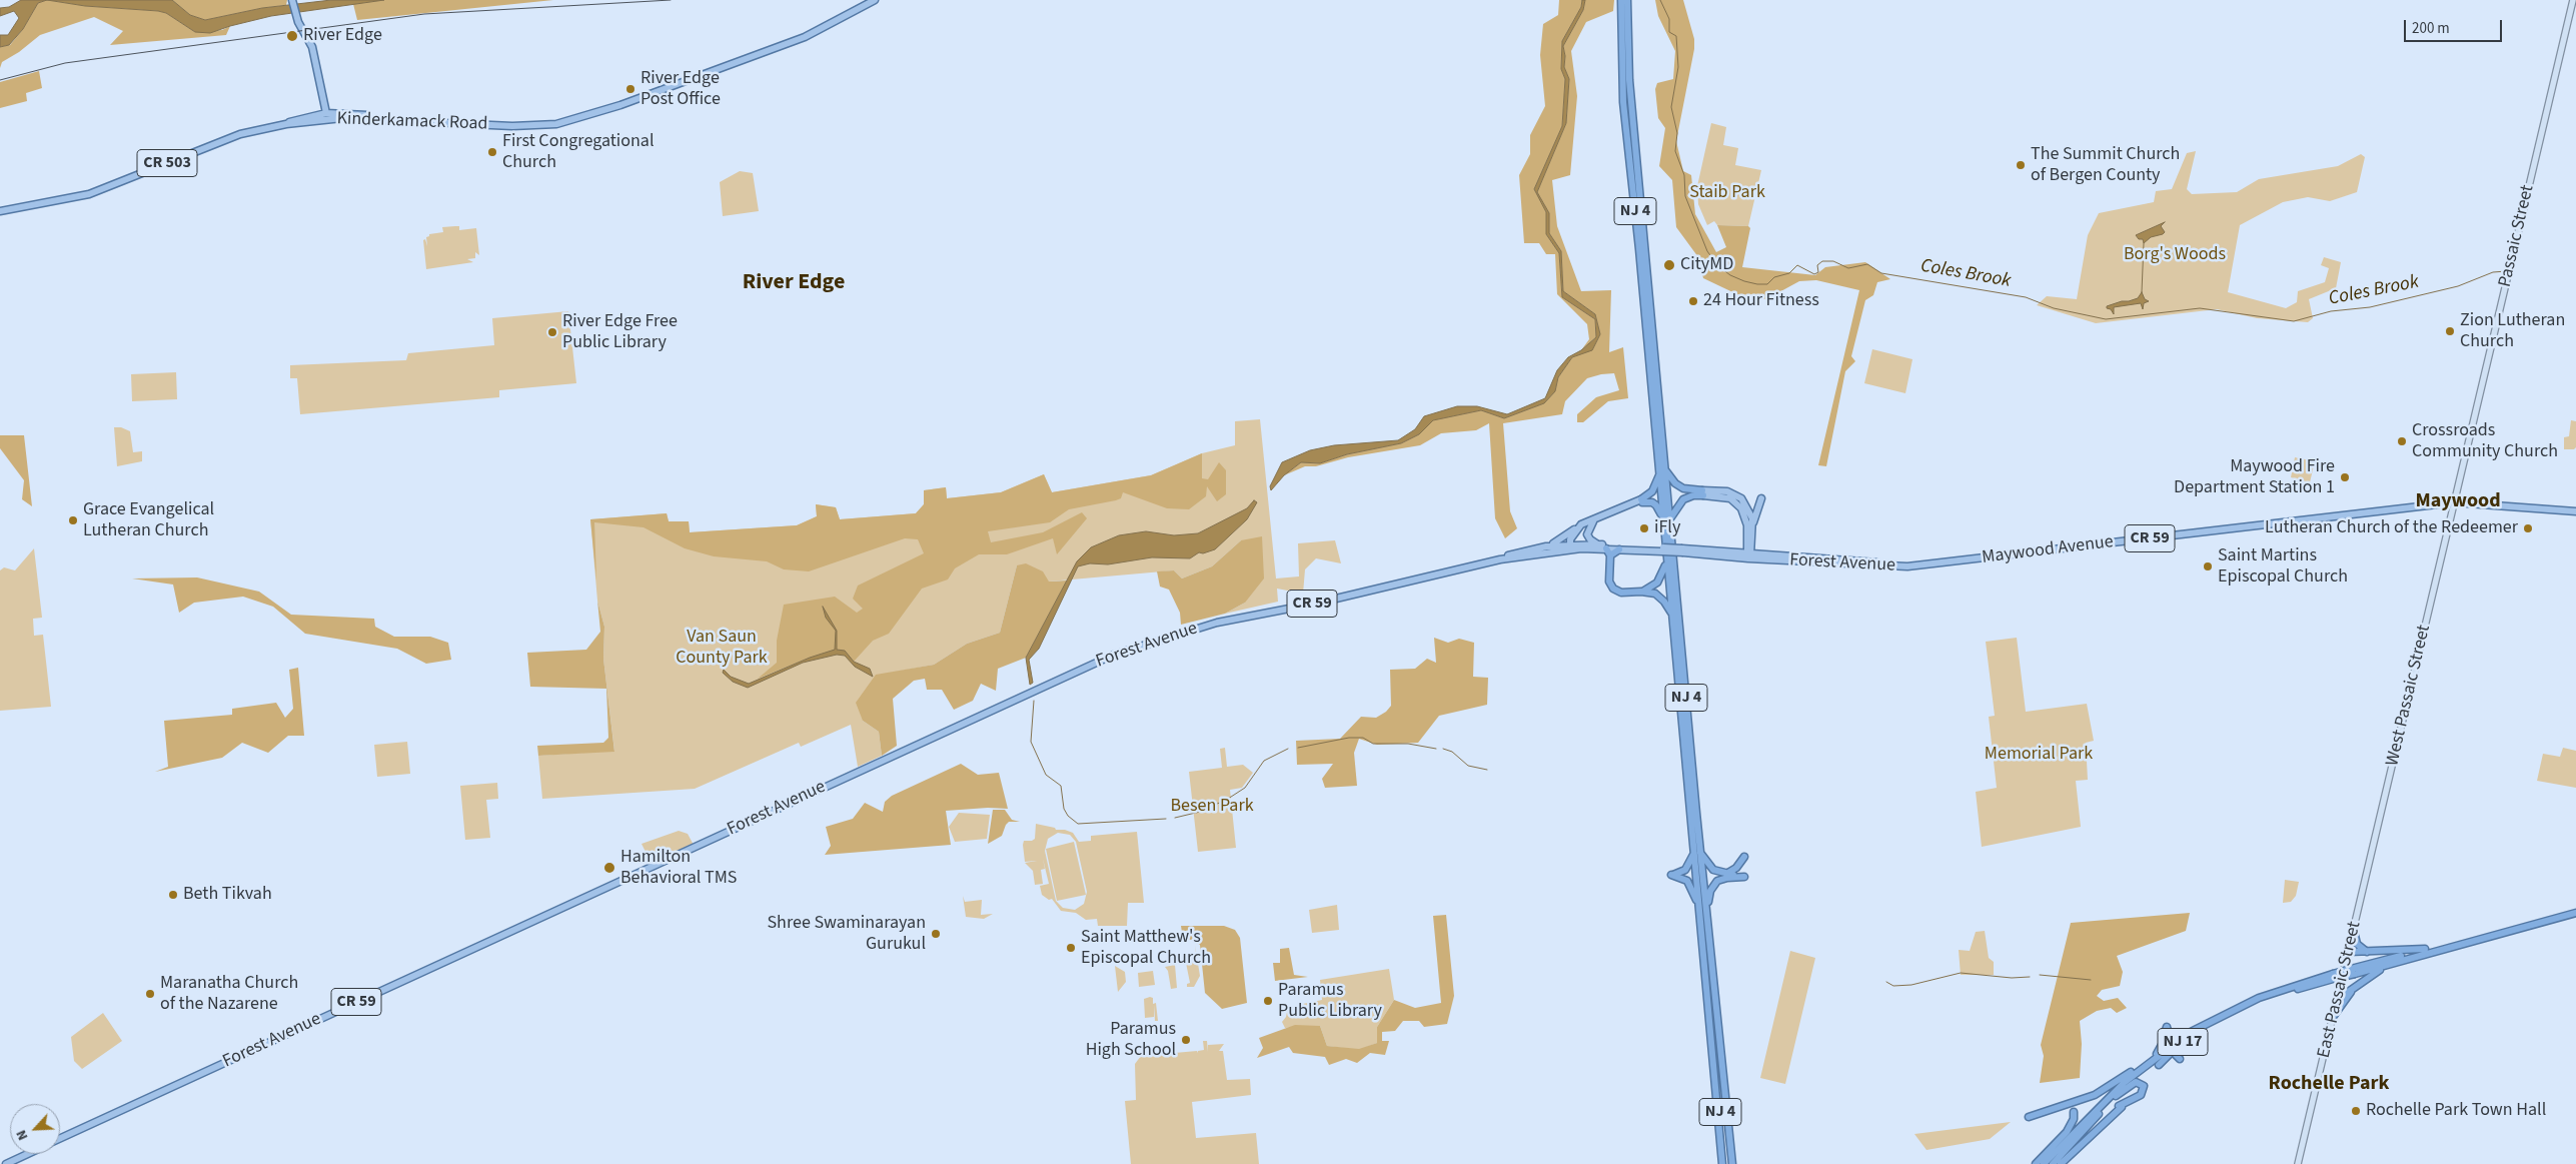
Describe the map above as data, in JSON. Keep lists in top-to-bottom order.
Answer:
{
  "streets": {
    "highway": ["NJ 4", "NJ 17"],
    "main road": [
      "Kinderkamack Road",
      "CR 503",
      "Passaic Street",
      "CR 59",
      "Maywood Avenue",
      "Forest Avenue",
      "West Passaic Street",
      "East Passaic Street"
    ]
  },
  "crossings": [
    ["Passaic Street", "Maywood Avenue"],
    ["Passaic Street", "West Passaic Street"],
    ["Maywood Avenue", "Forest Avenue"],
    ["Maywood Avenue", "West Passaic Street"],
    ["West Passaic Street", "East Passaic Street"]
  ],
  "districts": ["River Edge", "Maywood", "Rochelle Park"],
  "water": ["Coles Brook"],
  "parks": [
    "Staib Park",
    "Borg's Woods",
    "Van Saun County Park",
    "Memorial Park",
    "Besen Park"
  ],
  "places": [
    "River Edge",
    "River Edge Post Office",
    "First Congregational Church",
    "The Summit Church of Bergen County",
    "CityMD",
    "24 Hour Fitness",
    "Zion Lutheran Church",
    "River Edge Free Public Library",
    "Crossroads Community Church",
    "Maywood Fire Department Station 1",
    "Grace Evangelical Lutheran Church",
    "iFly",
    "Lutheran Church of the Redeemer",
    "Saint Martins Episcopal Church",
    "Hamilton Behavioral TMS",
    "Beth Tikvah",
    "Shree Swaminarayan Gurukul",
    "Saint Matthew's Episcopal Church",
    "Maranatha Church of the Nazarene",
    "Paramus Public Library",
    "Paramus High School",
    "Rochelle Park Town Hall"
  ],
  "scale_bar": "200 m",
  "north": "bottom left"
}
